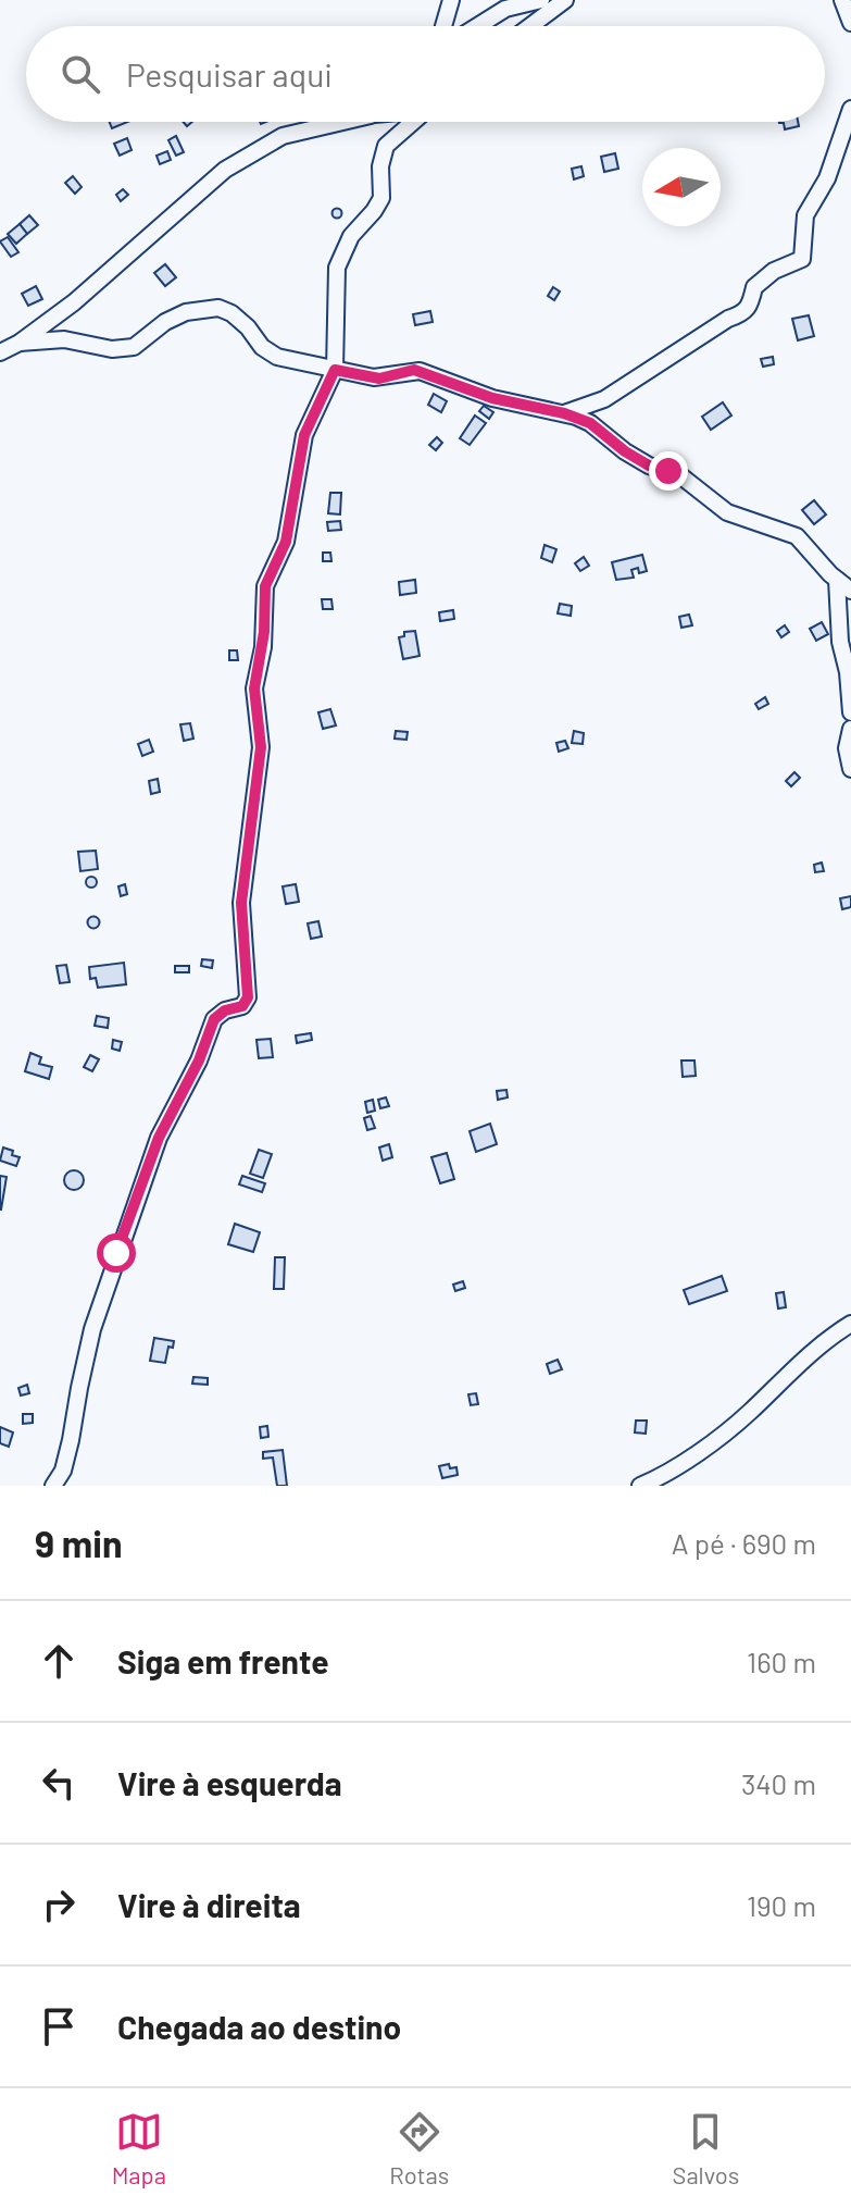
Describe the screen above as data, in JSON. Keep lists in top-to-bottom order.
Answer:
{
  "north": "left",
  "page": {
    "search": "Pesquisar aqui",
    "heading": ["9 min", "A pé · 690 m"],
    "list": [
      ["Siga em frente", "160 m"],
      ["Vire à esquerda", "340 m"],
      ["Vire à direita", "190 m"],
      "Chegada ao destino"
    ],
    "nav": ["Mapa", "Rotas", "Salvos"]
  }
}
